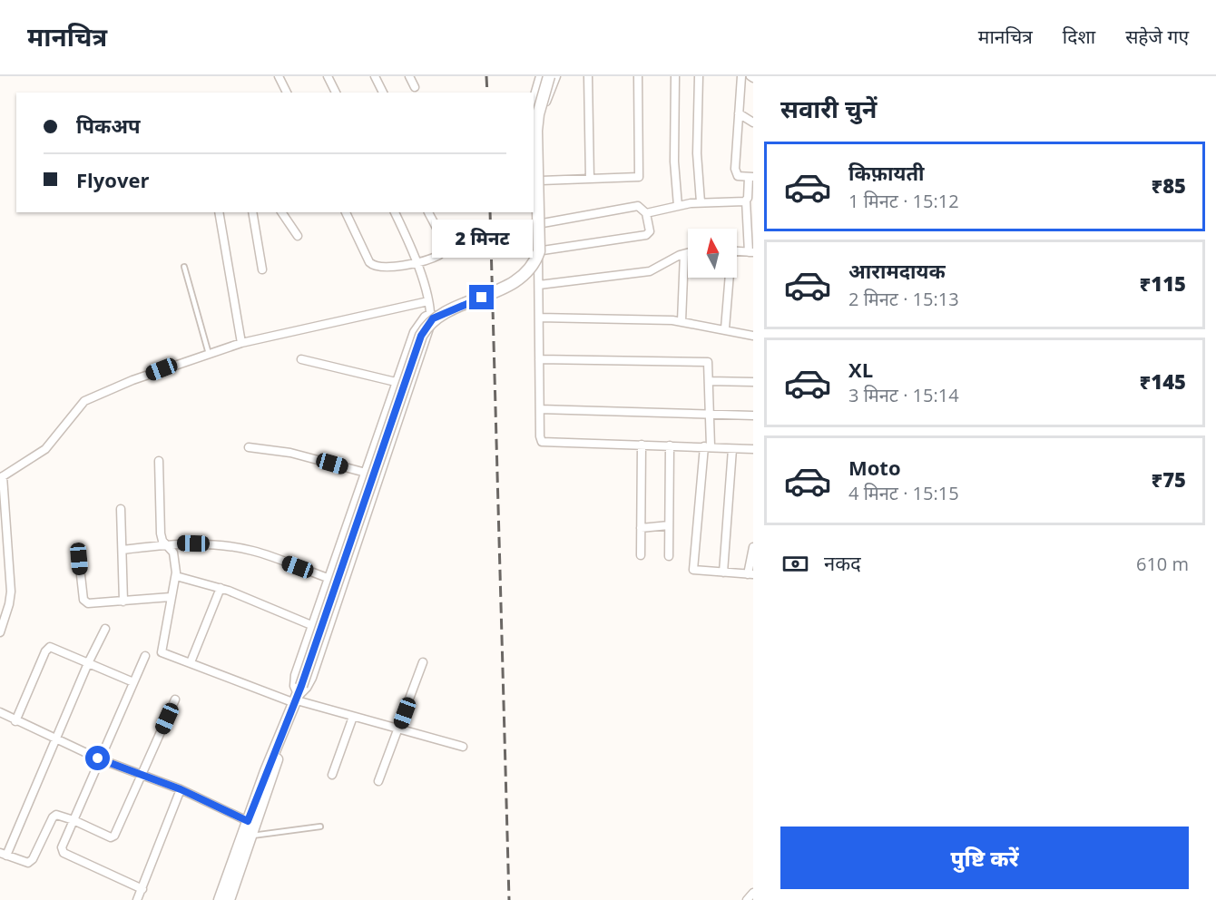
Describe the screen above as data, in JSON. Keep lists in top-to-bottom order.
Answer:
{
  "north": "top",
  "page": {
    "header": "मानचित्र",
    "nav": ["मानचित्र", "दिशा", "सहेजे गए"],
    "heading": "सवारी चुनें",
    "banner": ["पिकअप", "Flyover"],
    "list": [
      {
        "name": "किफ़ायती",
        "note": "1 मिनट · 15:12",
        "value": "₹85"
      },
      {
        "name": "आरामदायक",
        "note": "2 मिनट · 15:13",
        "value": "₹115"
      },
      {
        "name": "XL",
        "note": "3 मिनट · 15:14",
        "value": "₹145"
      },
      {
        "name": "Moto",
        "note": "4 मिनट · 15:15",
        "value": "₹75"
      }
    ],
    "bubble": "2 मिनट",
    "pay": ["नकद", "610 m"],
    "buttons": "पुष्टि करें"
  }
}
